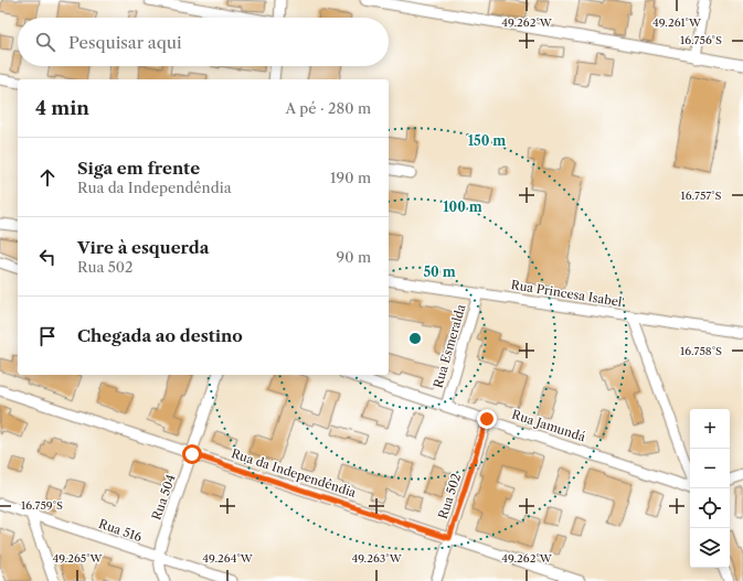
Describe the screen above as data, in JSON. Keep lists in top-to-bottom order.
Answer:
{
  "streets": {
    "street": [
      "Rua Princesa Isabel",
      "Rua Esmeralda",
      "Rua Jamundá",
      "Rua da Independêndia",
      "Rua 502",
      "Rua 504",
      "Rua 516"
    ]
  },
  "crossings": [
    ["Rua Princesa Isabel", "Rua Esmeralda"],
    ["Rua Esmeralda", "Rua Jamundá"],
    ["Rua Jamundá", "Rua 502"],
    ["Rua da Independêndia", "Rua 502"],
    ["Rua da Independêndia", "Rua 504"],
    ["Rua 504", "Rua 516"]
  ],
  "page": {
    "search": "Pesquisar aqui",
    "heading": ["4 min", "A pé · 280 m"],
    "list": [
      ["Siga em frente", "Rua da Independêndia", "190 m"],
      ["Vire à esquerda", "Rua 502", "90 m"],
      "Chegada ao destino"
    ],
    "map_buttons": ["+", "−"]
  },
  "coordinates": [
    "49.262°W",
    "49.261°W",
    "16.756°S",
    "16.757°S",
    "16.758°S",
    "16.759°S",
    "49.265°W",
    "49.264°W",
    "49.263°W"
  ],
  "rings": ["150 m", "100 m", "50 m"]
}
